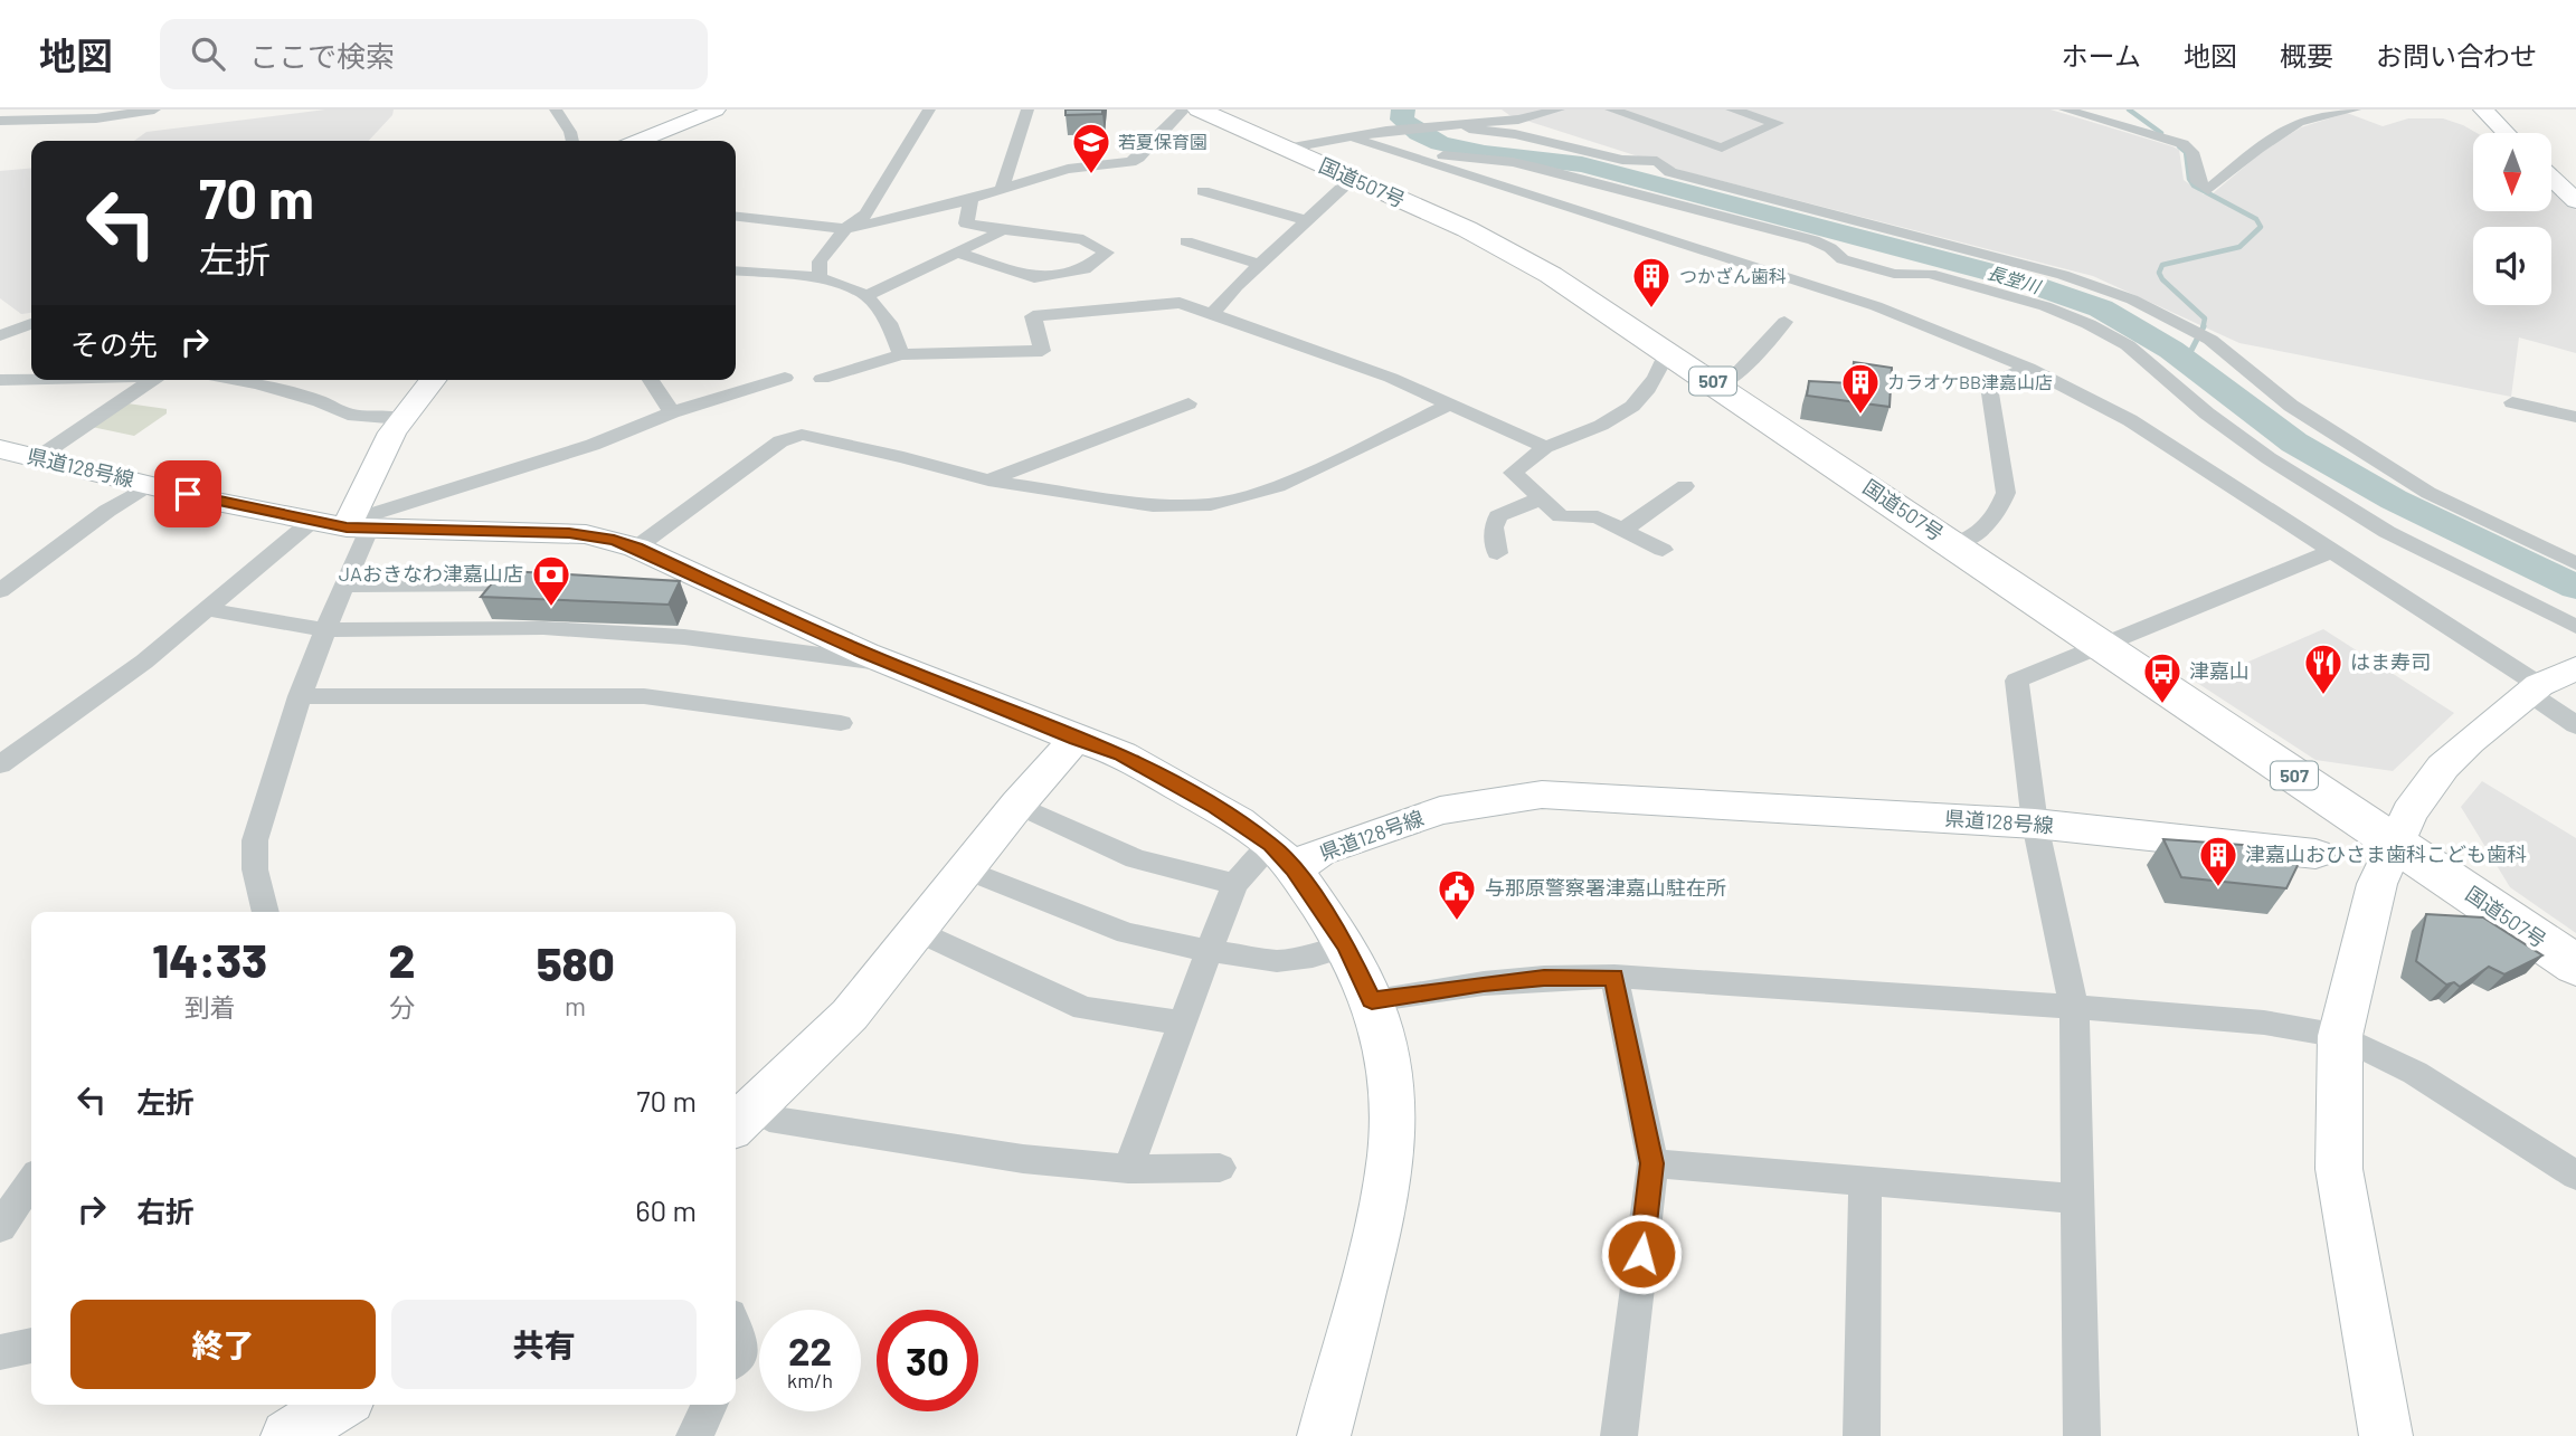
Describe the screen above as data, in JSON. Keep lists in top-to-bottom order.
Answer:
{
  "streets": {
    "highway": ["国道507号", "507"],
    "street": ["県道128号線"]
  },
  "water": ["長堂川"],
  "places": {
    "school or university": ["若夏保育園"],
    "building": ["つかざん歯科", "カラオケBB津嘉山店", "津嘉山おひさま歯科こども歯科"],
    "bank": ["JAおきなわ津嘉山店"],
    "restaurant": ["はま寿司"],
    "bus stop": ["津嘉山"],
    "public building": ["与那原警察署津嘉山駐在所"]
  },
  "north": "bottom",
  "page": {
    "header": "地図",
    "search": "ここで検索",
    "nav": [
      "ホーム",
      "地図",
      "概要",
      "お問い合わせ"
    ],
    "turn": ["70 m", "左折"],
    "then": "その先",
    "eta": [
      "14:33",
      "到着",
      "2",
      "分",
      "580",
      "m"
    ],
    "list": [
      {
        "name": "左折",
        "value": "70 m"
      },
      {
        "name": "右折",
        "value": "60 m"
      }
    ],
    "buttons": ["終了", "共有"],
    "speed": "22 km/h",
    "limit": "30"
  }
}
